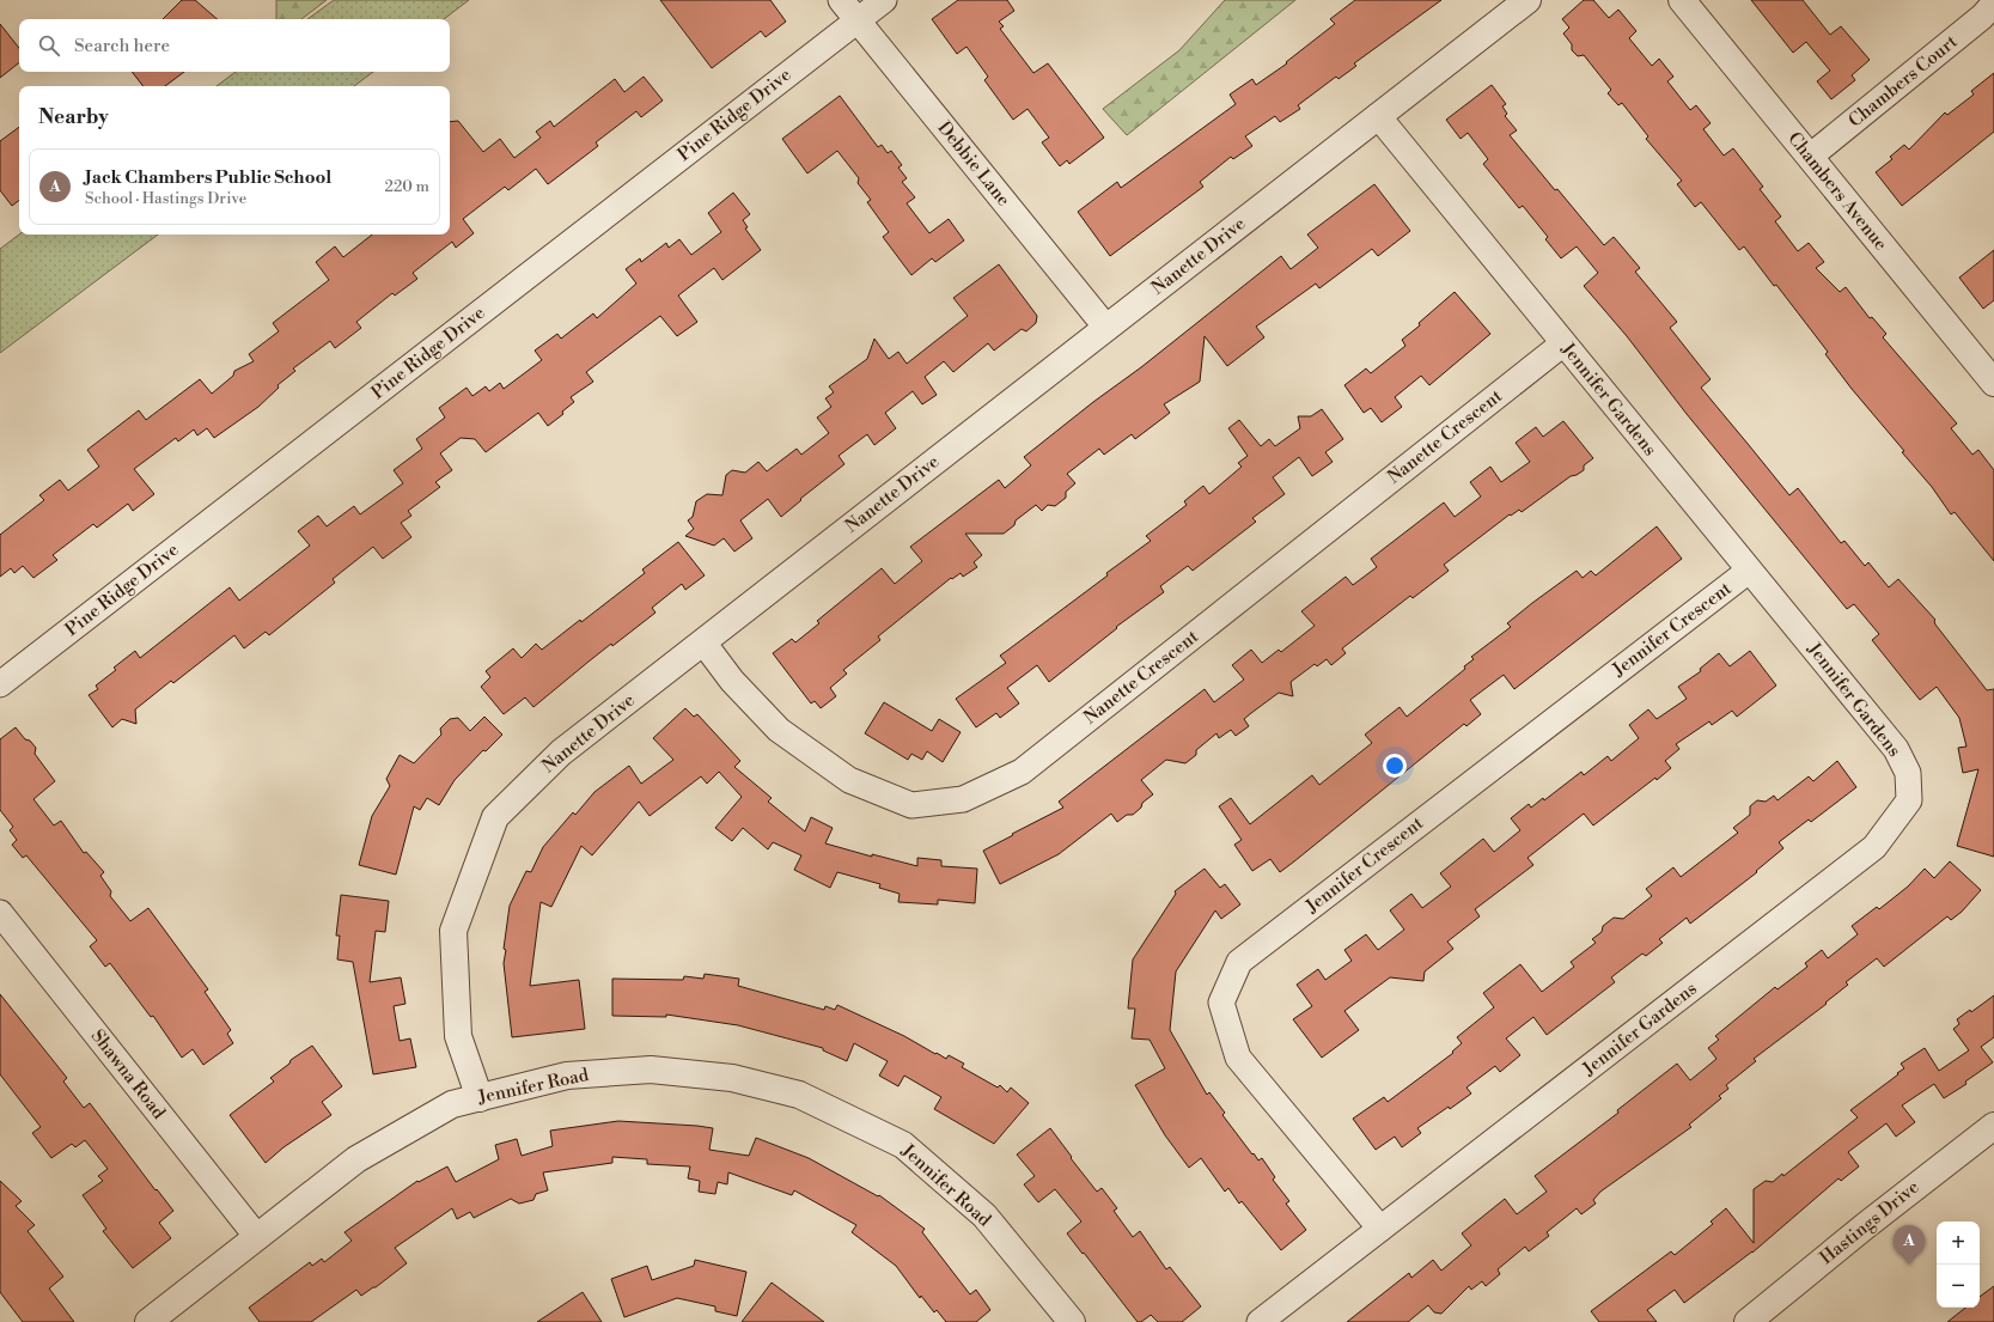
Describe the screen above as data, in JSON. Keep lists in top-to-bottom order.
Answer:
{
  "streets": {
    "street": [
      "Chambers Court",
      "Pine Ridge Drive",
      "Debbie Lane",
      "Chambers Avenue",
      "Nanette Drive",
      "Jennifer Gardens",
      "Nanette Crescent",
      "Jennifer Crescent",
      "Shawna Road",
      "Jennifer Road",
      "Hastings Drive"
    ]
  },
  "crossings": [
    ["Chambers Court", "Chambers Avenue"],
    ["Pine Ridge Drive", "Debbie Lane"],
    ["Debbie Lane", "Nanette Drive"],
    ["Nanette Drive", "Jennifer Gardens"],
    ["Nanette Drive", "Nanette Crescent"],
    ["Nanette Drive", "Jennifer Road"],
    ["Jennifer Gardens", "Nanette Crescent"],
    ["Jennifer Gardens", "Jennifer Crescent"],
    ["Shawna Road", "Jennifer Road"]
  ],
  "page": {
    "search": "Search here",
    "heading": "Nearby",
    "list": [
      {
        "mark": "A",
        "name": "Jack Chambers Public School",
        "note": "School · Hastings Drive",
        "value": "220 m"
      }
    ],
    "map_buttons": ["+", "−"],
    "pins": "A"
  }
}
